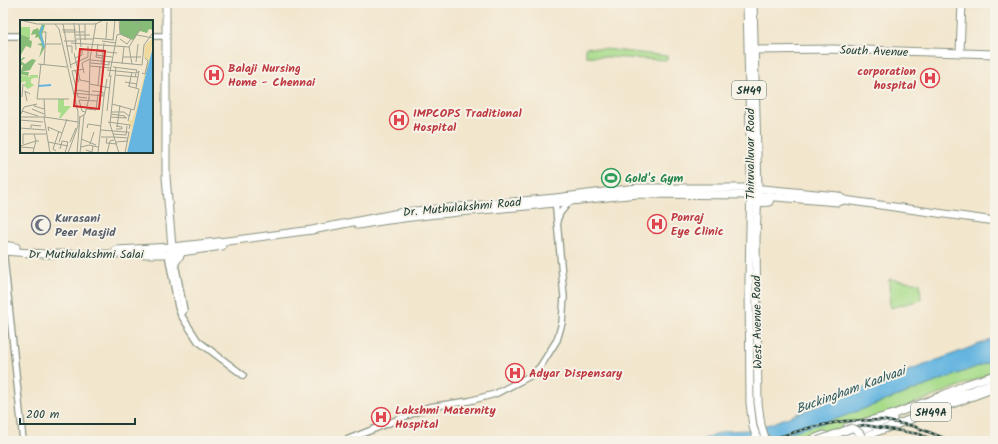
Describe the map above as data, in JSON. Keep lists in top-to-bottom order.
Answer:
{
  "streets": {
    "main road": [
      "South Avenue",
      "SH49",
      "Thiruvalluvar Road",
      "Dr. Muthulakshmi Road",
      "Dr Muthulakshmi Salai",
      "West Avenue Road",
      "SH49A"
    ]
  },
  "crossings": [
    ["South Avenue", "SH49"],
    ["SH49", "Thiruvalluvar Road"],
    ["SH49", "Dr. Muthulakshmi Road"],
    ["SH49", "West Avenue Road"],
    ["Thiruvalluvar Road", "Dr. Muthulakshmi Road"],
    ["Thiruvalluvar Road", "West Avenue Road"],
    ["Dr. Muthulakshmi Road", "Dr Muthulakshmi Salai"],
    ["Dr. Muthulakshmi Road", "West Avenue Road"]
  ],
  "water": ["Buckingham Kaalvaai"],
  "places": {
    "hospital": [
      "Balaji Nursing Home - Chennai",
      "corporation hospital",
      "IMPCOPS Traditional Hospital",
      "Ponraj Eye Clinic",
      "Adyar Dispensary",
      "Lakshmi Maternity Hospital"
    ],
    "sports": ["Gold's Gym"],
    "mosque": ["Kurasani Peer Masjid"]
  },
  "scale_bar": "200 m"
}
